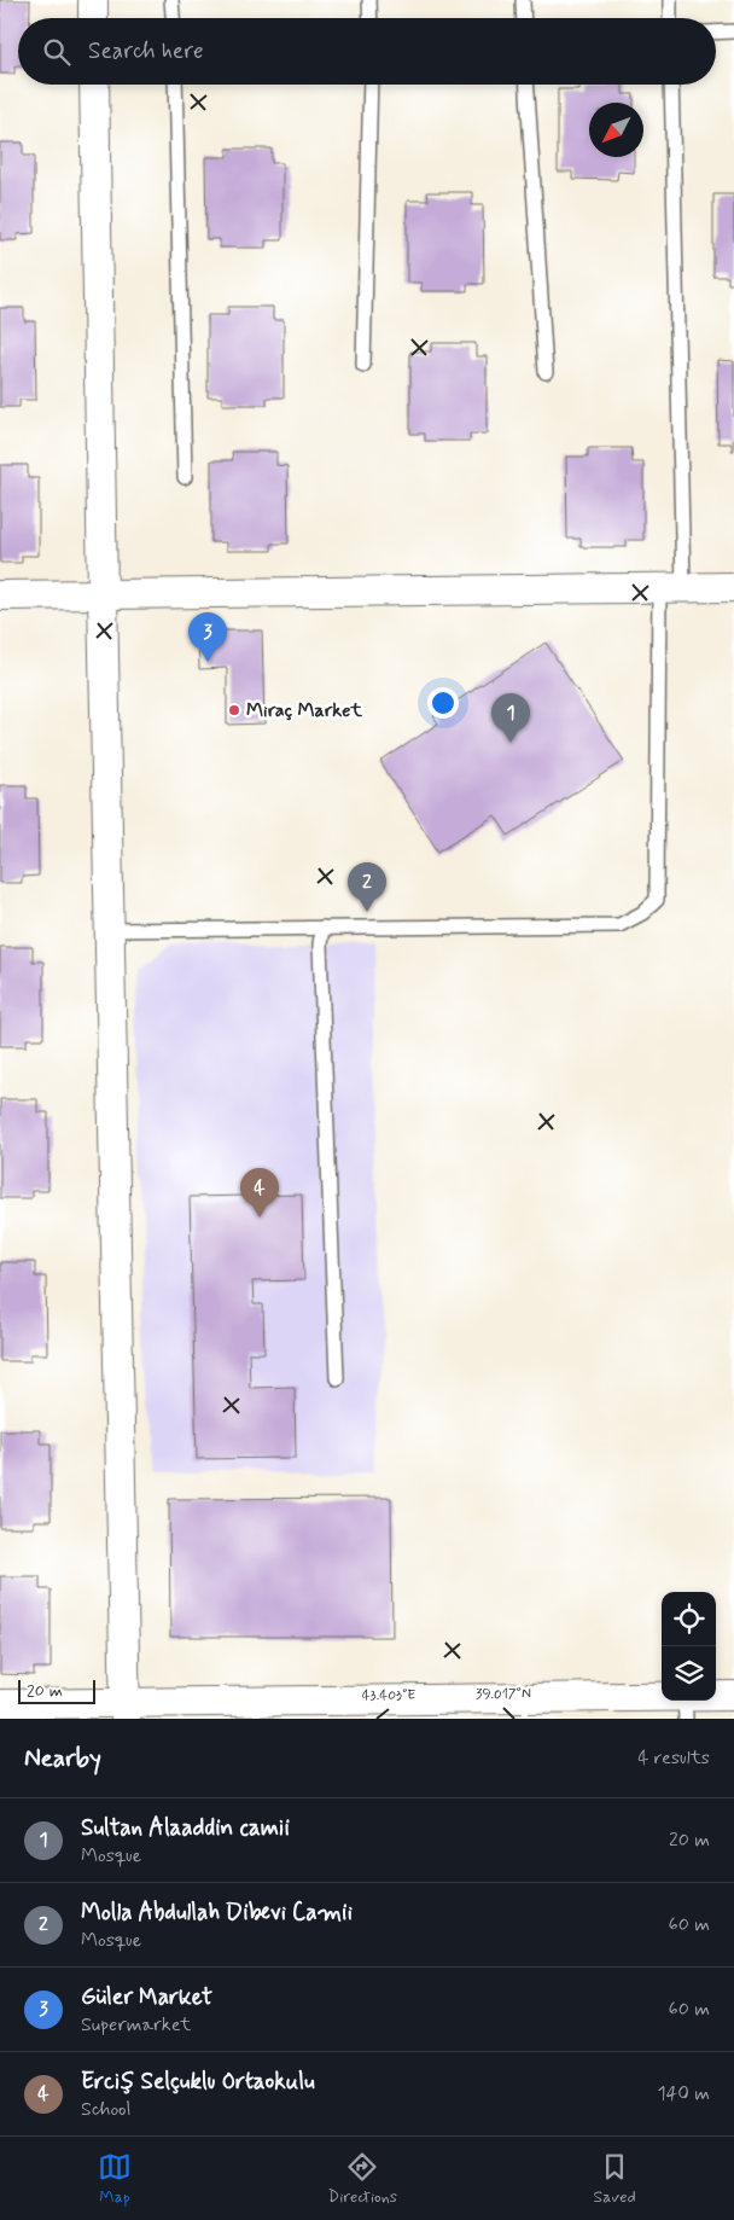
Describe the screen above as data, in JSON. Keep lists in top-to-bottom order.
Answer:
{
  "places": ["Miraç Market"],
  "scale_bar": "20 m",
  "north": "bottom left",
  "page": {
    "search": "Search here",
    "pins": [
      "3",
      "1",
      "2",
      "4"
    ],
    "scale": "20 m",
    "heading": ["Nearby", "4 results"],
    "list": [
      {
        "mark": "1",
        "name": "Sultan Alaaddin camii",
        "note": "Mosque",
        "value": "20 m"
      },
      {
        "mark": "2",
        "name": "Molla Abdullah Dibevi Camii",
        "note": "Mosque",
        "value": "60 m"
      },
      {
        "mark": "3",
        "name": "Güler Market",
        "note": "Supermarket",
        "value": "60 m"
      },
      {
        "mark": "4",
        "name": "Erciş Selçuklu Ortaokulu",
        "note": "School",
        "value": "140 m"
      }
    ],
    "nav": ["Map", "Directions", "Saved"]
  },
  "coordinates": ["39.017°N", "43.403°E"]
}
